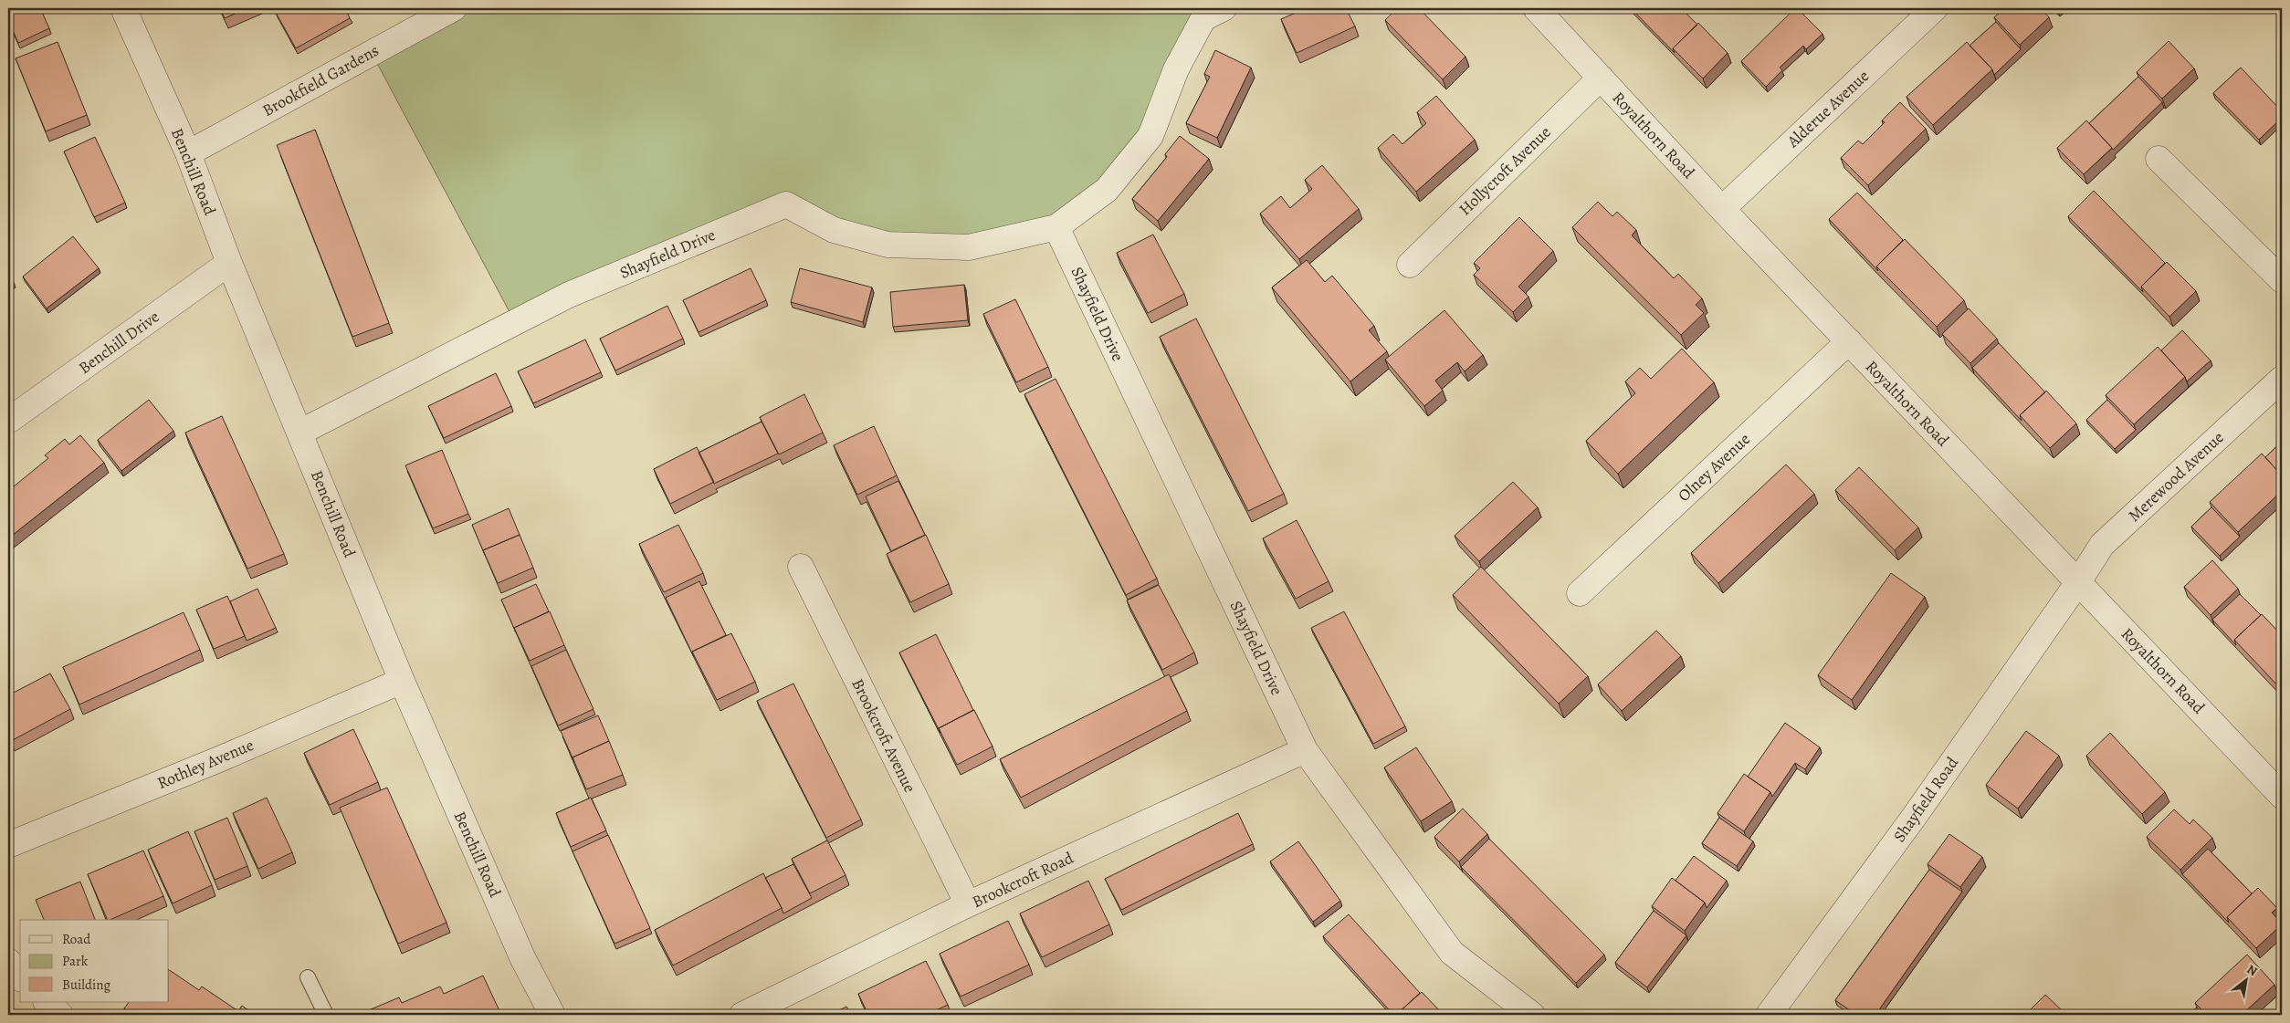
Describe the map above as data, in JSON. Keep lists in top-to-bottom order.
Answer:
{
  "streets": {
    "street": [
      "Brookfield Gardens",
      "Alderue Avenue",
      "Royalthorn Road",
      "Hollycroft Avenue",
      "Benchill Road",
      "Shayfield Drive",
      "Benchill Drive",
      "Olney Avenue",
      "Merewood Avenue",
      "Brookcroft Avenue",
      "Rothley Avenue",
      "Shayfield Road",
      "Brookcroft Road"
    ]
  },
  "crossings": [
    ["Brookfield Gardens", "Benchill Road"],
    ["Alderue Avenue", "Royalthorn Road"],
    ["Royalthorn Road", "Hollycroft Avenue"],
    ["Royalthorn Road", "Olney Avenue"],
    ["Royalthorn Road", "Merewood Avenue"],
    ["Royalthorn Road", "Shayfield Road"],
    ["Benchill Road", "Shayfield Drive"],
    ["Benchill Road", "Benchill Drive"],
    ["Benchill Road", "Rothley Avenue"],
    ["Shayfield Drive", "Brookcroft Road"],
    ["Merewood Avenue", "Shayfield Road"],
    ["Brookcroft Avenue", "Brookcroft Road"]
  ],
  "legend": ["Road", "Park", "Building"],
  "north": "top right"
}
